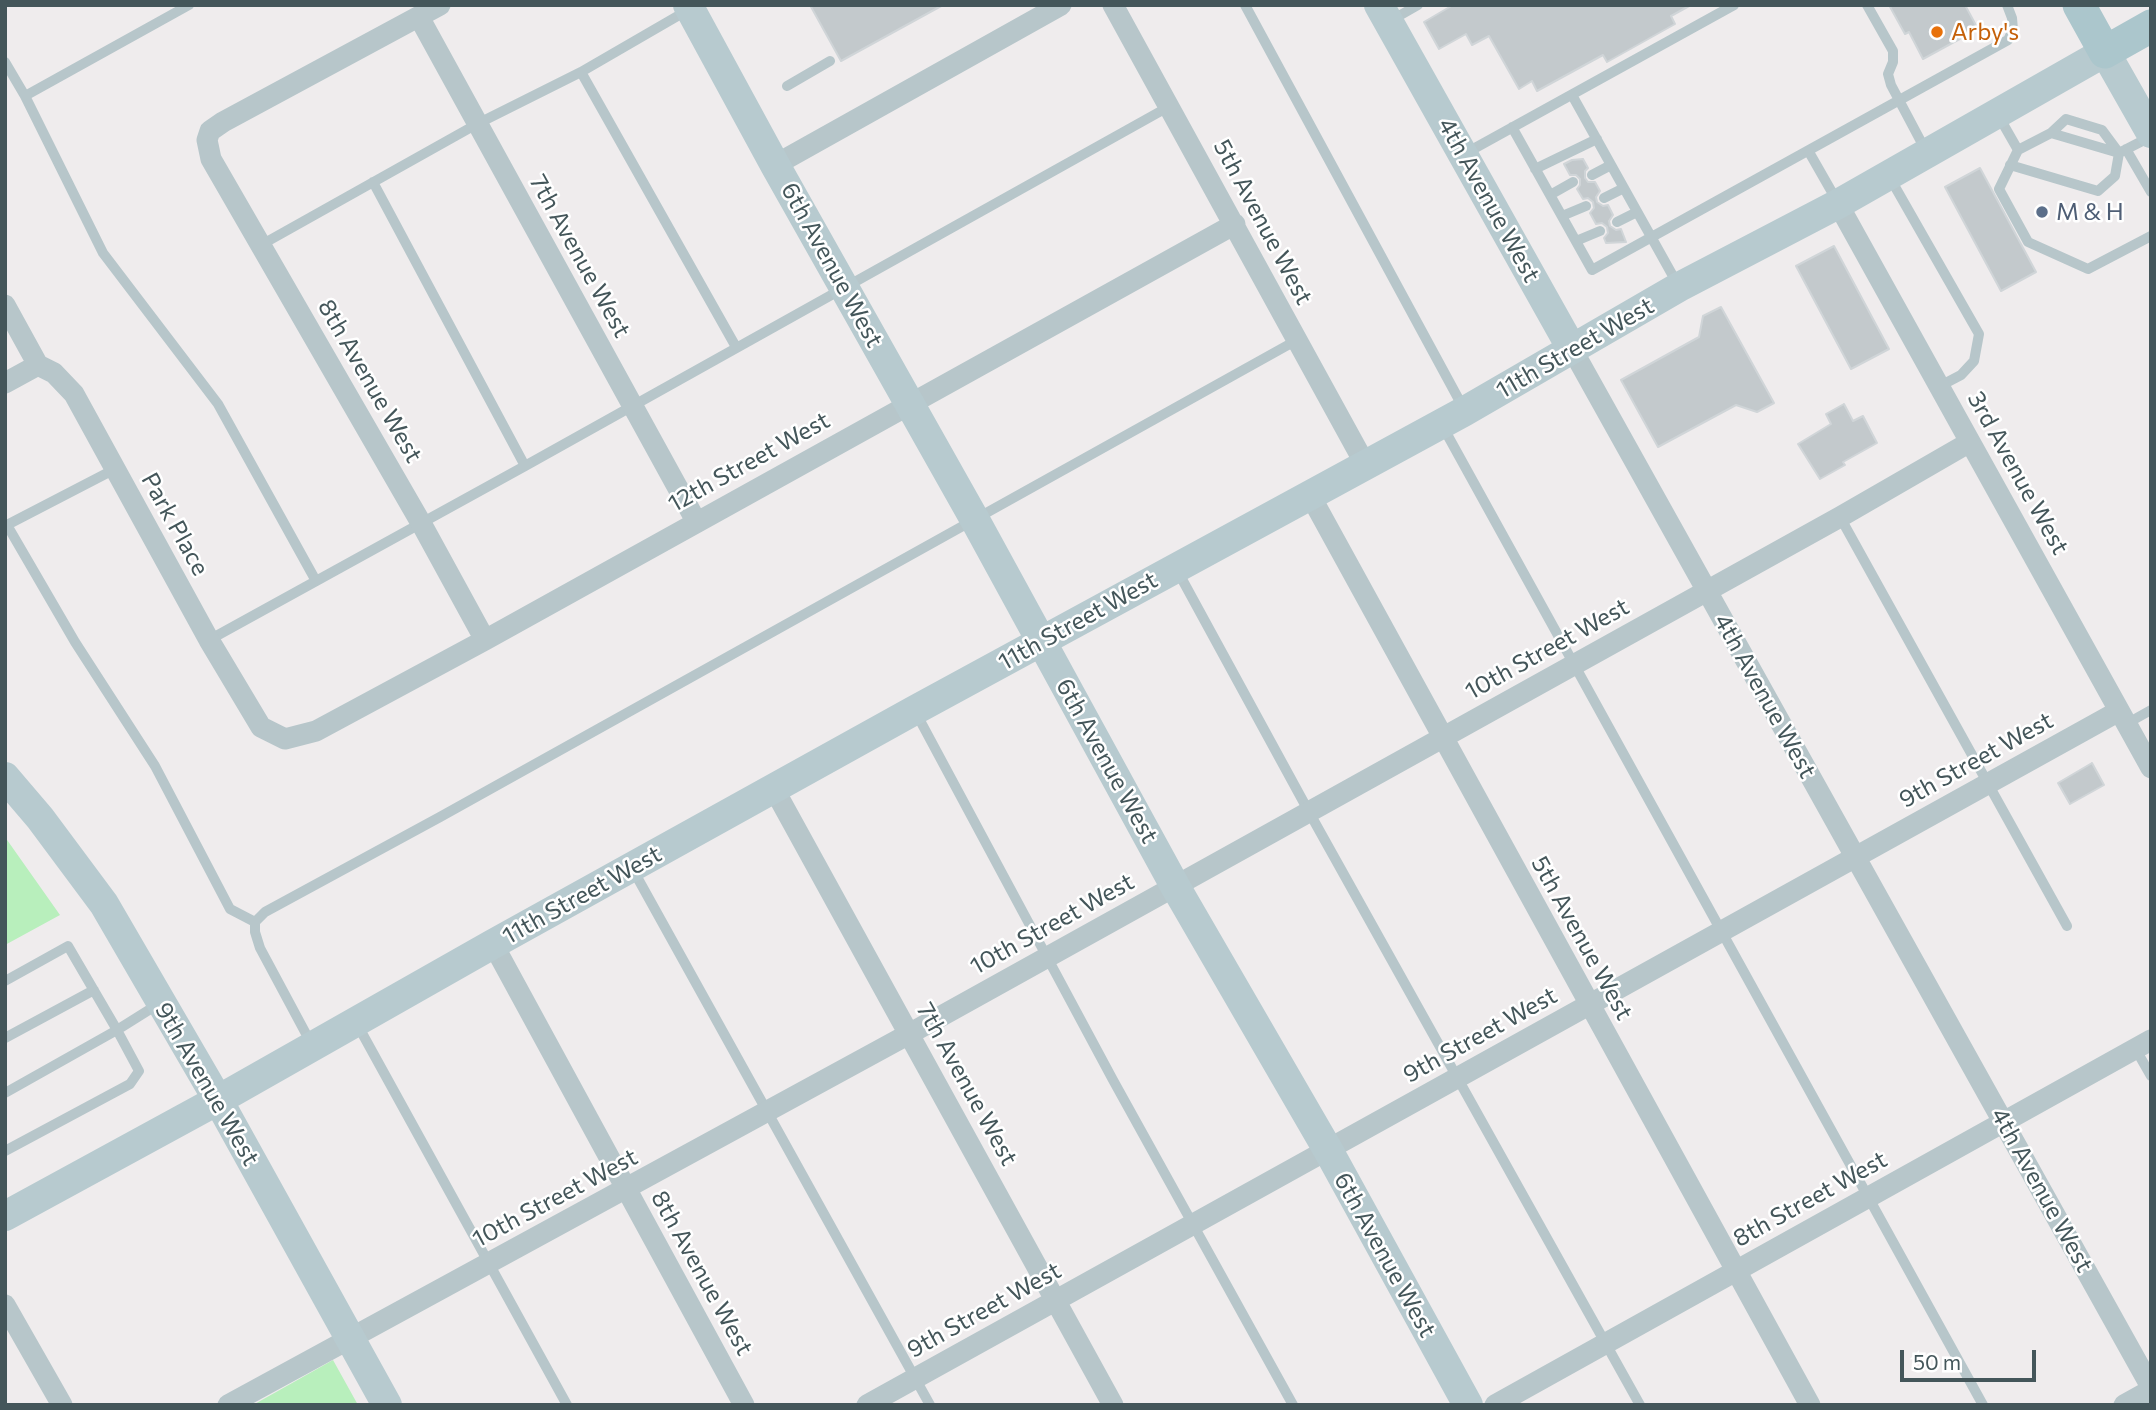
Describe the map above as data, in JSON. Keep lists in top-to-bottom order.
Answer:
{
  "streets": {
    "main road": ["11th Street West"],
    "street": [
      "4th Avenue West",
      "5th Avenue West",
      "7th Avenue West",
      "6th Avenue West",
      "8th Avenue West",
      "12th Street West",
      "3rd Avenue West",
      "Park Place",
      "10th Street West",
      "9th Street West",
      "9th Avenue West",
      "8th Street West"
    ]
  },
  "crossings": [
    ["4th Avenue West", "11th Street West"],
    ["4th Avenue West", "10th Street West"],
    ["4th Avenue West", "9th Street West"],
    ["4th Avenue West", "8th Street West"],
    ["5th Avenue West", "11th Street West"],
    ["5th Avenue West", "12th Street West"],
    ["5th Avenue West", "10th Street West"],
    ["5th Avenue West", "9th Street West"],
    ["5th Avenue West", "8th Street West"],
    ["7th Avenue West", "11th Street West"],
    ["7th Avenue West", "8th Avenue West"],
    ["7th Avenue West", "12th Street West"],
    ["7th Avenue West", "10th Street West"],
    ["7th Avenue West", "9th Street West"],
    ["6th Avenue West", "11th Street West"],
    ["6th Avenue West", "12th Street West"],
    ["6th Avenue West", "10th Street West"],
    ["6th Avenue West", "9th Street West"],
    ["11th Street West", "8th Avenue West"],
    ["11th Street West", "3rd Avenue West"],
    ["11th Street West", "9th Avenue West"],
    ["8th Avenue West", "12th Street West"],
    ["8th Avenue West", "10th Street West"],
    ["12th Street West", "Park Place"],
    ["3rd Avenue West", "10th Street West"],
    ["3rd Avenue West", "9th Street West"],
    ["10th Street West", "9th Avenue West"]
  ],
  "places": ["Arby's", "M & H"],
  "scale_bar": "50 m"
}
